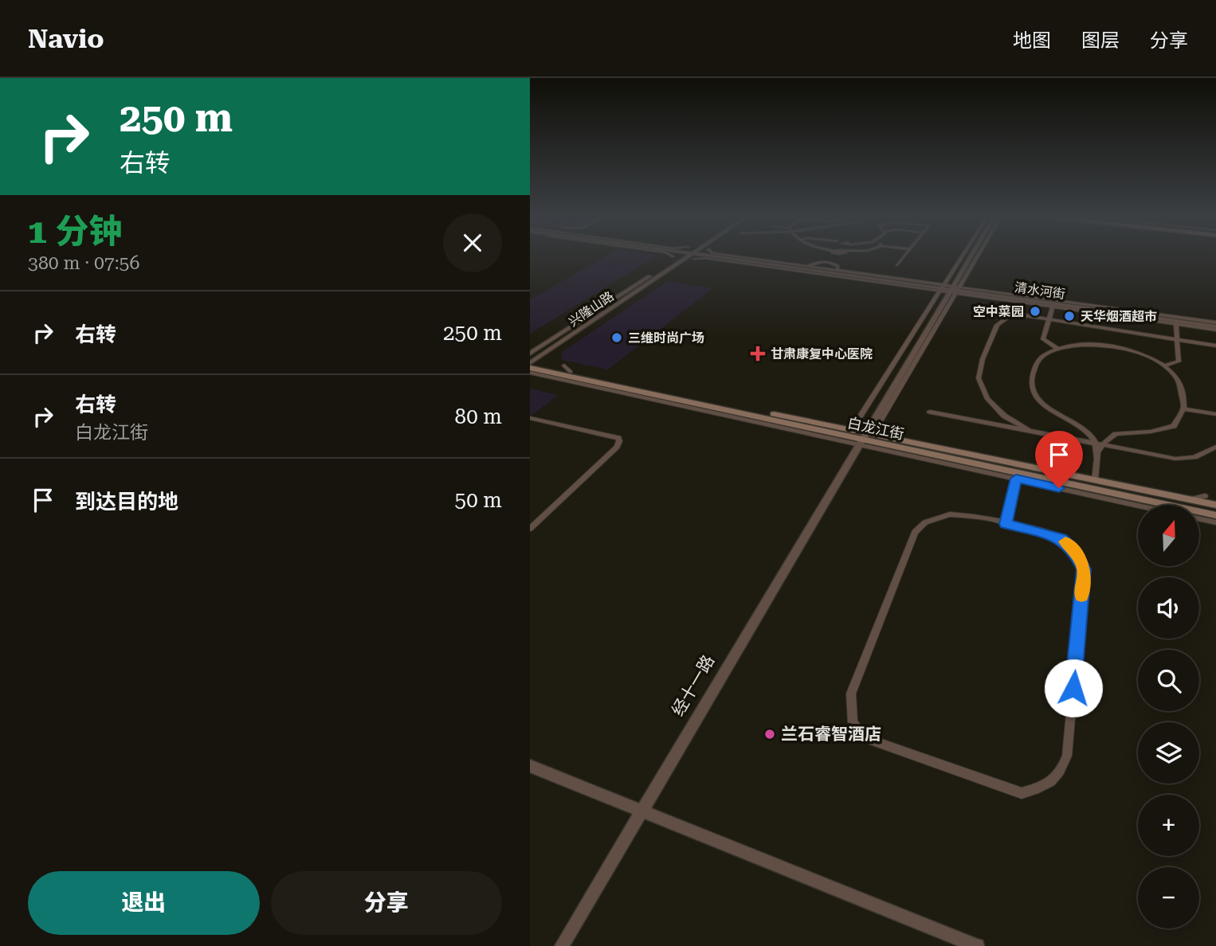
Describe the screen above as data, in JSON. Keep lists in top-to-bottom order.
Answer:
{
  "streets": {
    "main road": ["白龙江街"],
    "street": ["清水河街", "兴隆山路", "经十一路"]
  },
  "crossings": [
    ["清水河街", "经十一路"],
    ["兴隆山路", "白龙江街"],
    ["白龙江街", "经十一路"]
  ],
  "places": {
    "other": [
      "空中菜园",
      "天华烟酒超市",
      "三维时尚广场",
      "兰石睿智酒店"
    ],
    "health": ["甘肃康复中心医院"]
  },
  "north": "top",
  "page": {
    "header": "Navio",
    "nav": ["地图", "图层", "分享"],
    "turn": ["250 m", "右转"],
    "heading": ["1 分钟", "380 m · 07:56"],
    "list": [
      {
        "name": "右转",
        "value": "250 m"
      },
      {
        "name": "右转",
        "note": "白龙江街",
        "value": "80 m"
      },
      {
        "name": "到达目的地",
        "value": "50 m"
      }
    ],
    "map_buttons": ["+", "−"],
    "buttons": ["退出", "分享"]
  }
}
